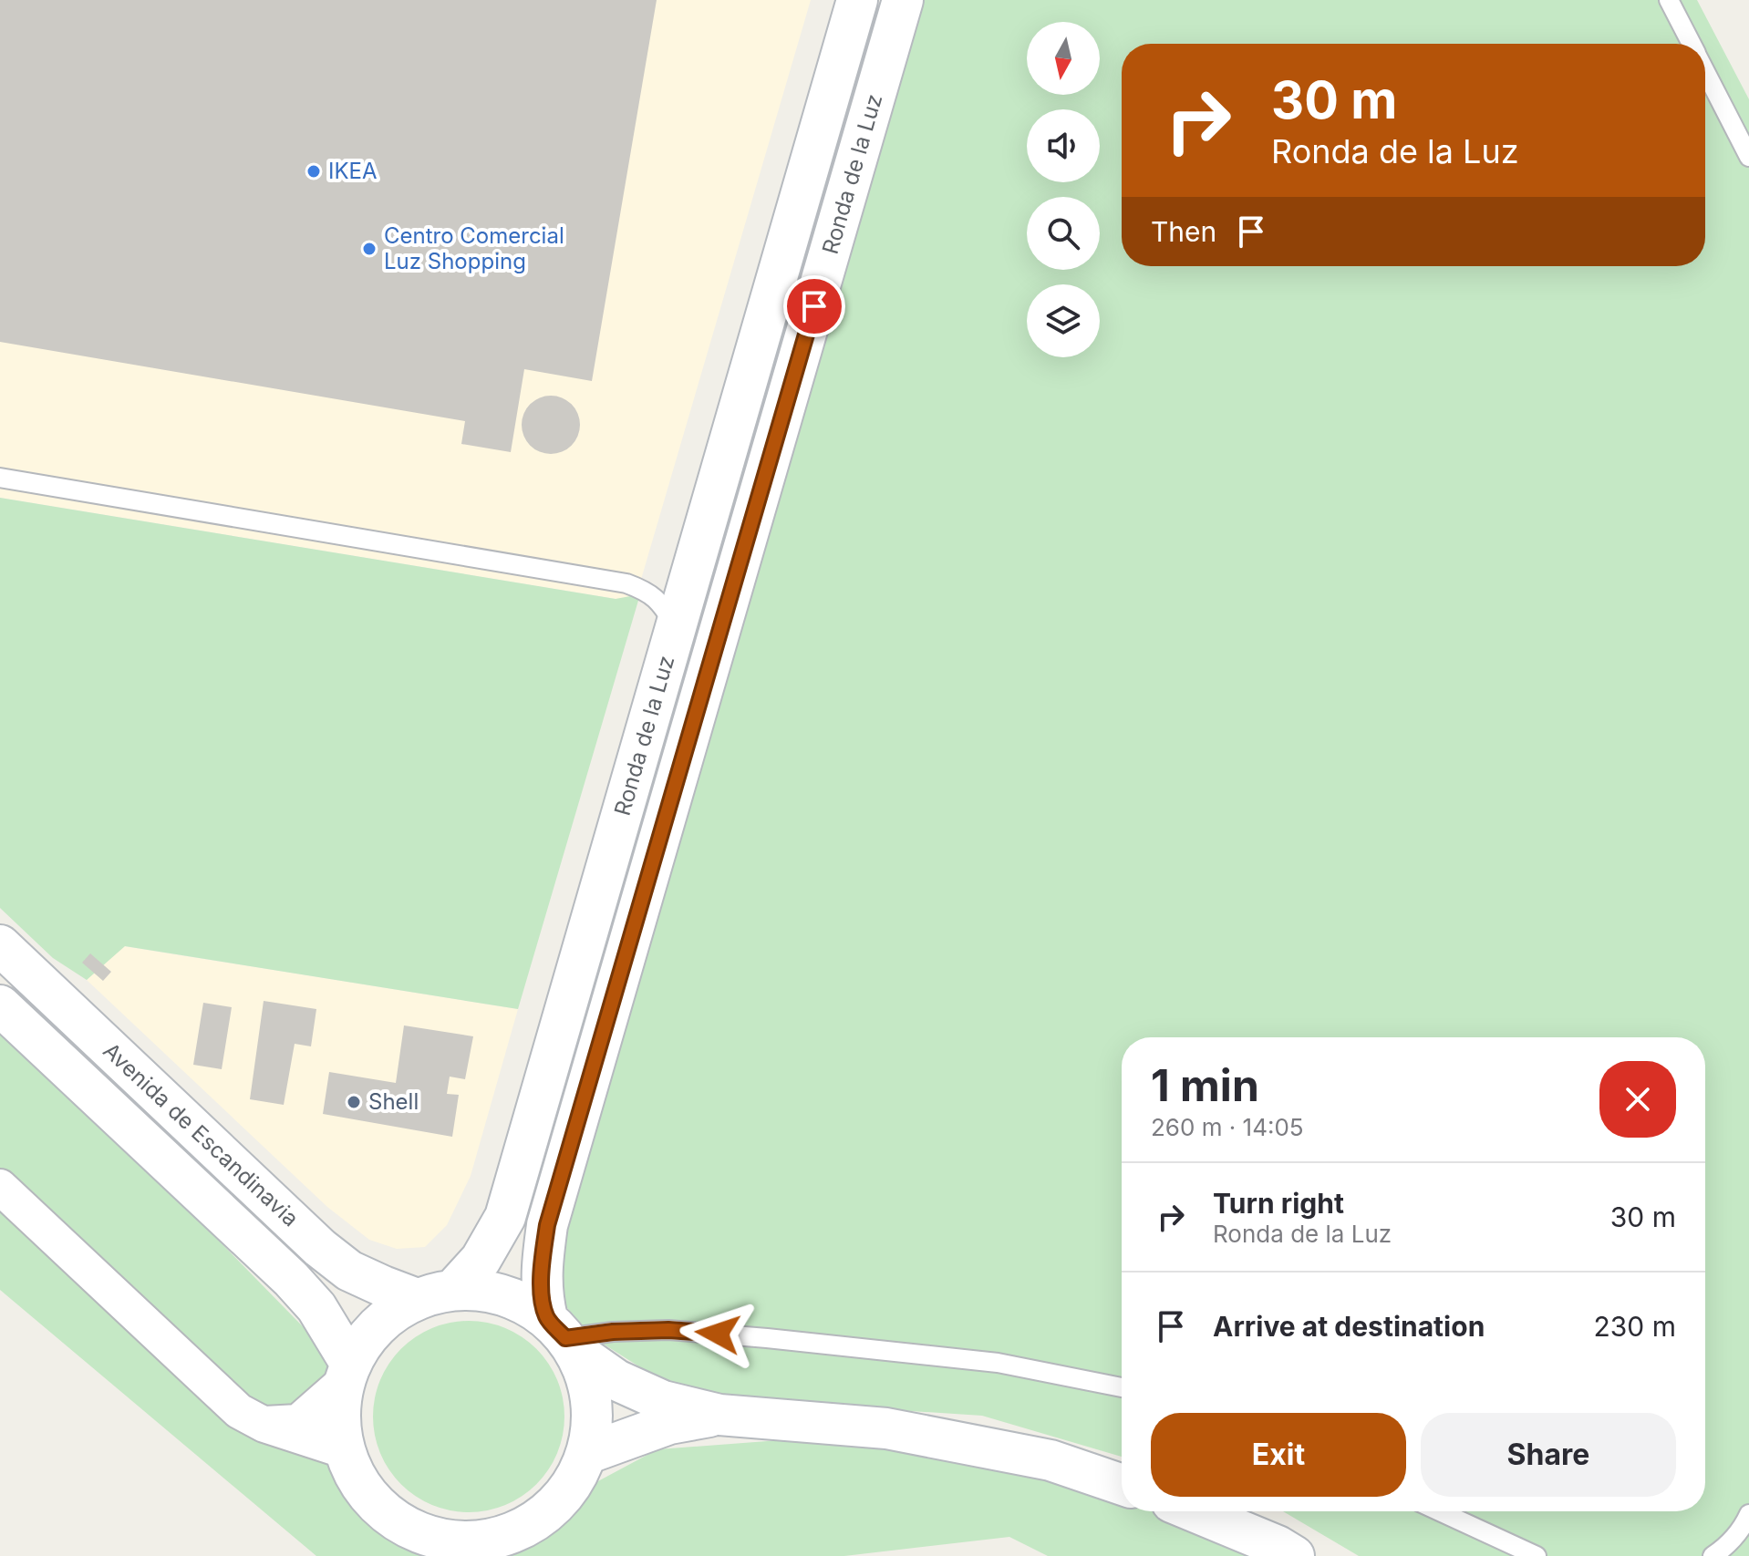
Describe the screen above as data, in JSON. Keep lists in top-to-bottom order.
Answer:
{
  "streets": {
    "street": ["Ronda de la Luz", "Avenida de Escandinavia"]
  },
  "crossings": [
    ["Ronda de la Luz", "Avenida de Escandinavia"]
  ],
  "places": ["IKEA", "Centro Comercial Luz Shopping", "Shell"],
  "north": "bottom",
  "page": {
    "turn": ["30 m", "Ronda de la Luz"],
    "then": "Then",
    "heading": ["1 min", "260 m · 14:05"],
    "list": [
      {
        "name": "Turn right",
        "note": "Ronda de la Luz",
        "value": "30 m"
      },
      {
        "name": "Arrive at destination",
        "value": "230 m"
      }
    ],
    "buttons": ["Exit", "Share"]
  }
}
